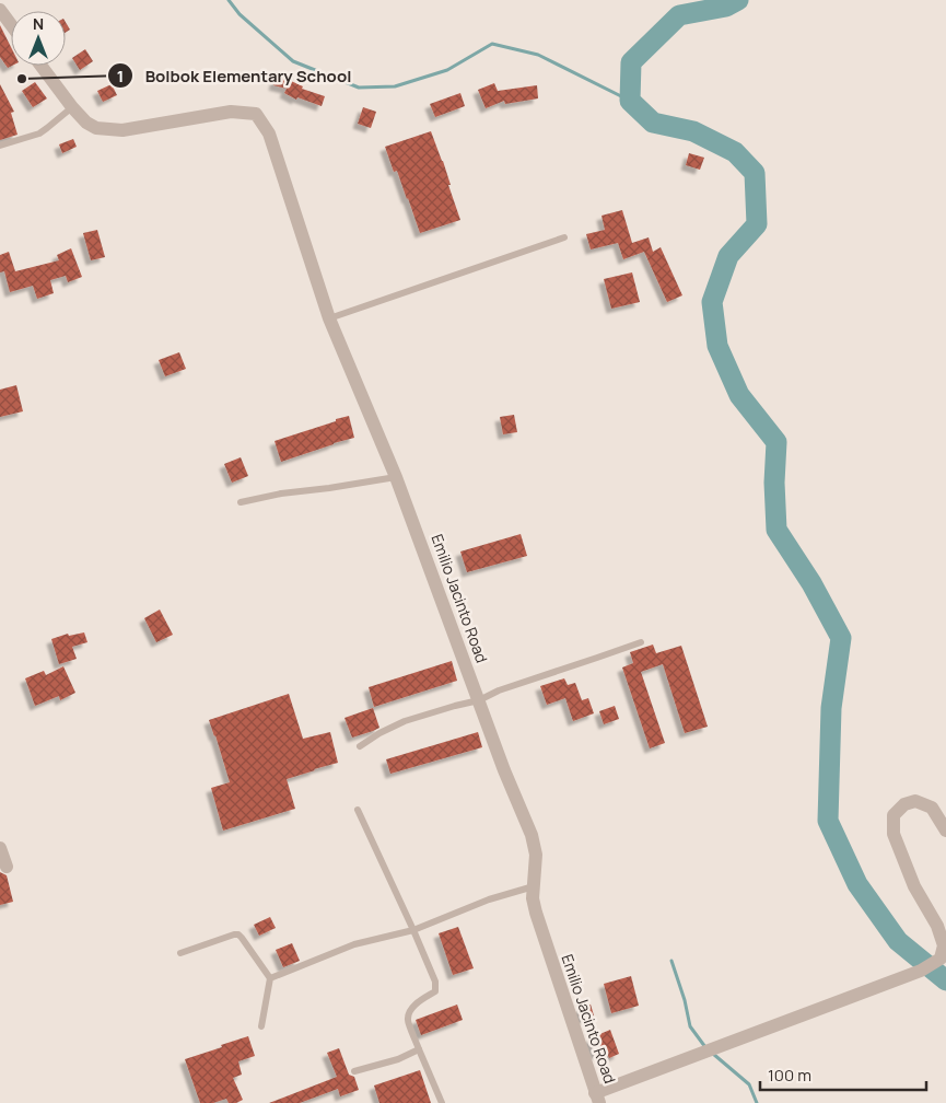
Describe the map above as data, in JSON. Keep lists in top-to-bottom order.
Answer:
{
  "streets": {
    "street": ["Emilio Jacinto Road"]
  },
  "places": ["Bolbok Elementary School"],
  "scale_bar": "100 m",
  "north": "top"
}
